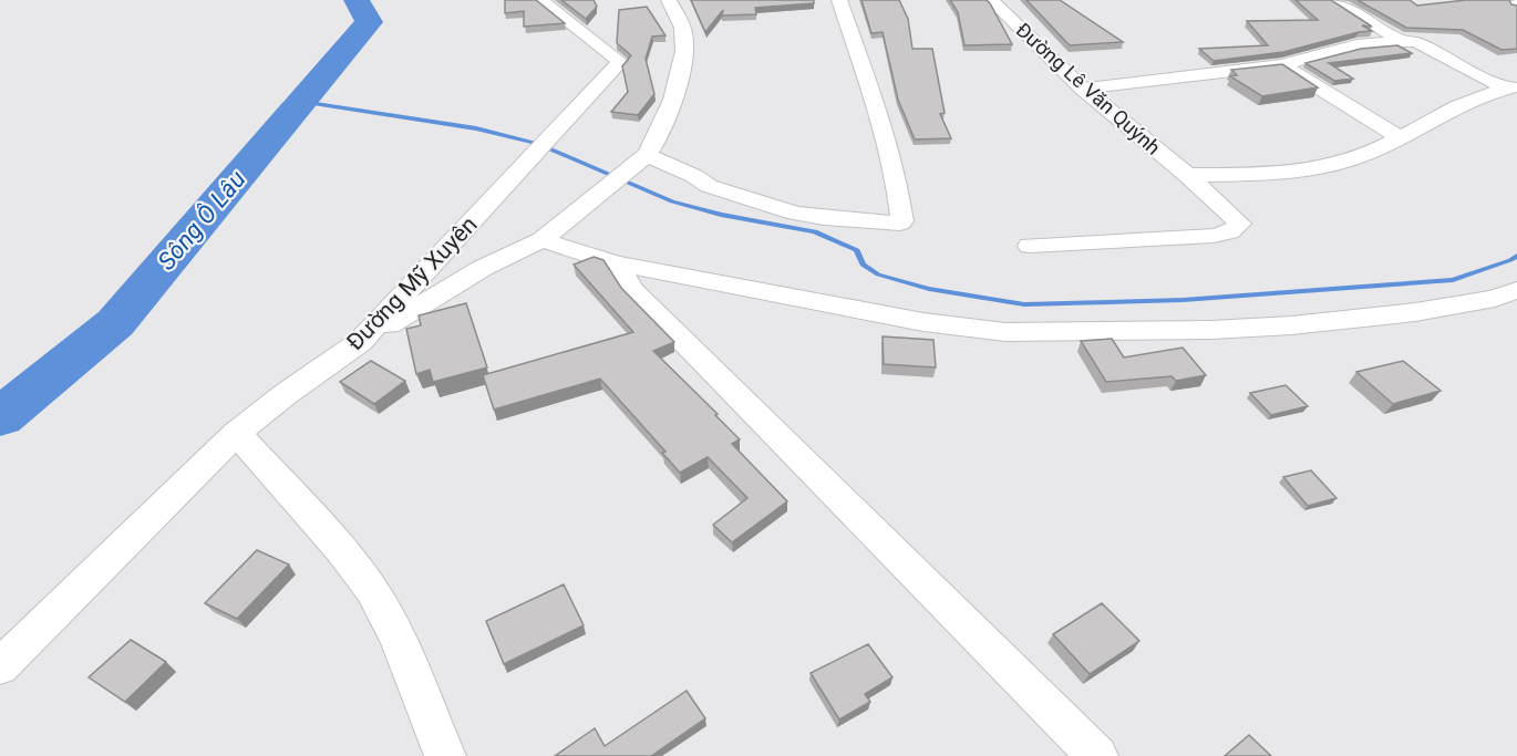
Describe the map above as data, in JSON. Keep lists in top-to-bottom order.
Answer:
{
  "streets": {
    "street": ["Đường Lê Văn Quýnh", "Đường Mỹ Xuyên"]
  },
  "water": ["Sông Ô Lâu"]
}
